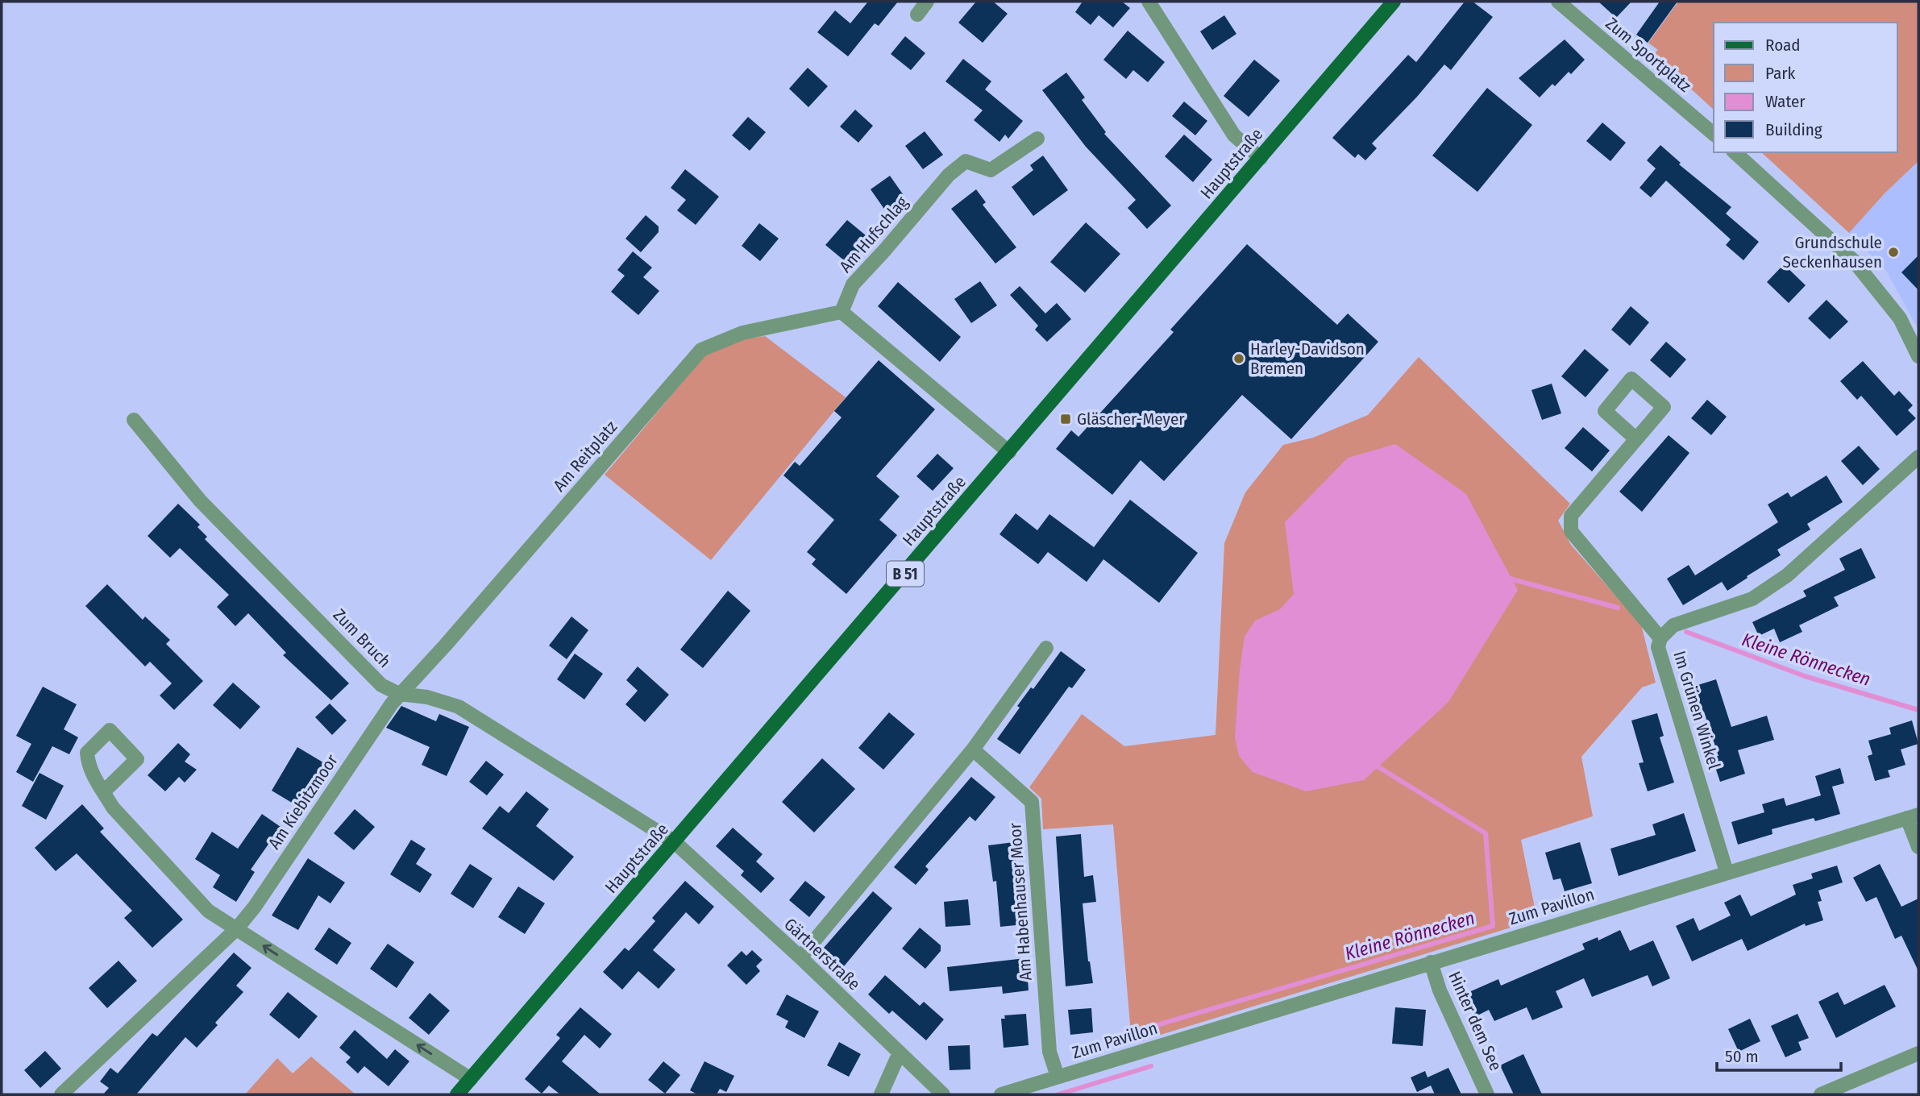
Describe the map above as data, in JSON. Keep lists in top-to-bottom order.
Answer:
{
  "streets": {
    "main road": ["Hauptstraße", "B 51"],
    "street": [
      "Zum Sportplatz",
      "Am Hufschlag",
      "Am Reitplatz",
      "Zum Bruch",
      "Im Grünen Winkel",
      "Am Kiebitzmoor",
      "Am Habenhauser Moor",
      "Zum Pavillon",
      "Gärtnerstraße",
      "Hinter dem See"
    ]
  },
  "crossings": [
    ["Hauptstraße", "Zum Bruch"],
    ["Hauptstraße", "Gärtnerstraße"],
    ["Am Hufschlag", "Am Reitplatz"],
    ["Am Reitplatz", "Zum Bruch"],
    ["Am Reitplatz", "Am Kiebitzmoor"],
    ["Zum Bruch", "Am Kiebitzmoor"],
    ["Zum Bruch", "Gärtnerstraße"],
    ["Im Grünen Winkel", "Zum Pavillon"],
    ["Am Habenhauser Moor", "Zum Pavillon"],
    ["Zum Pavillon", "Hinter dem See"]
  ],
  "water": ["Kleine Rönnecken"],
  "places": {
    "other": ["Grundschule Seckenhausen", "Harley-Davidson Bremen"],
    "transit": ["Gläscher-Meyer"]
  },
  "legend": [
    "Road",
    "Park",
    "Water",
    "Building"
  ],
  "scale_bar": "50 m"
}
